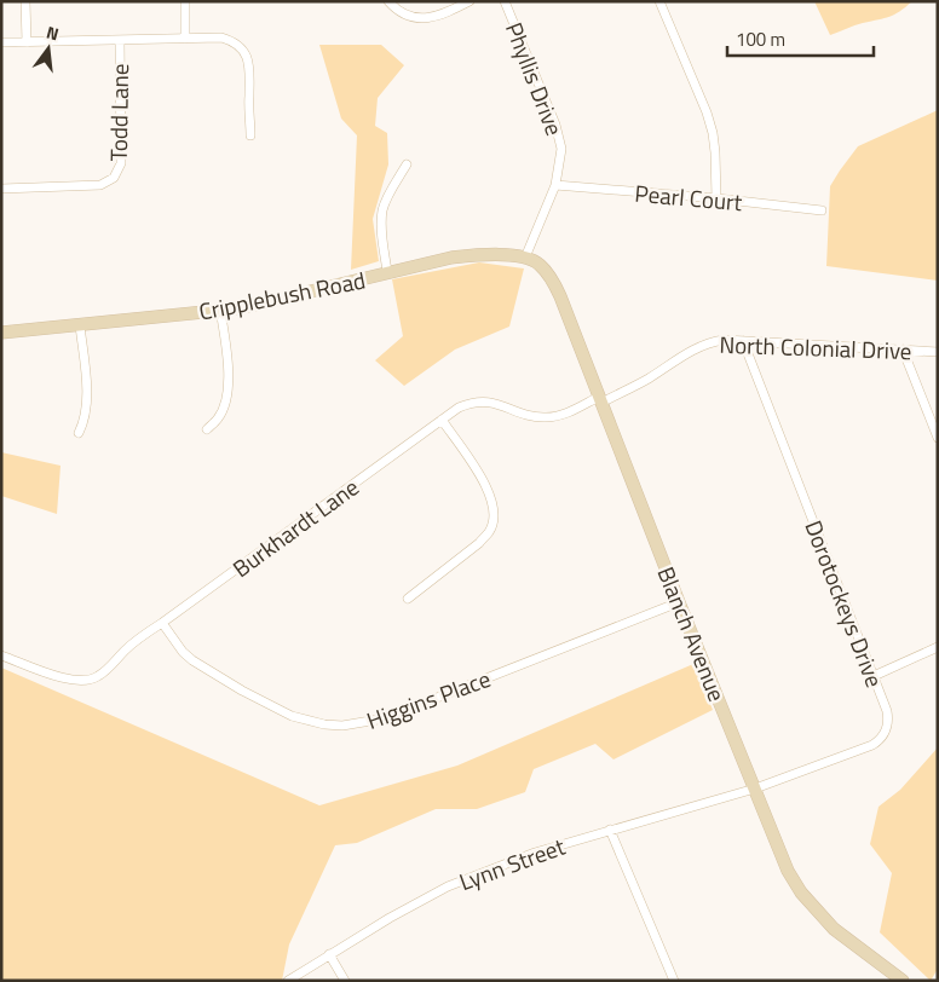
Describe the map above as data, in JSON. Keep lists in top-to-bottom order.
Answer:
{
  "streets": {
    "main road": ["Cripplebush Road", "Blanch Avenue"],
    "street": [
      "Phyllis Drive",
      "Todd Lane",
      "Pearl Court",
      "North Colonial Drive",
      "Burkhardt Lane",
      "Dorotockeys Drive",
      "Higgins Place",
      "Lynn Street"
    ]
  },
  "crossings": [
    ["Phyllis Drive", "Pearl Court"],
    ["Phyllis Drive", "Cripplebush Road"],
    ["Phyllis Drive", "Blanch Avenue"],
    ["Cripplebush Road", "Blanch Avenue"],
    ["North Colonial Drive", "Burkhardt Lane"],
    ["North Colonial Drive", "Dorotockeys Drive"],
    ["North Colonial Drive", "Blanch Avenue"],
    ["Burkhardt Lane", "Blanch Avenue"],
    ["Burkhardt Lane", "Higgins Place"],
    ["Dorotockeys Drive", "Blanch Avenue"],
    ["Dorotockeys Drive", "Lynn Street"],
    ["Blanch Avenue", "Higgins Place"],
    ["Blanch Avenue", "Lynn Street"]
  ],
  "scale_bar": "100 m",
  "north": "top"
}
